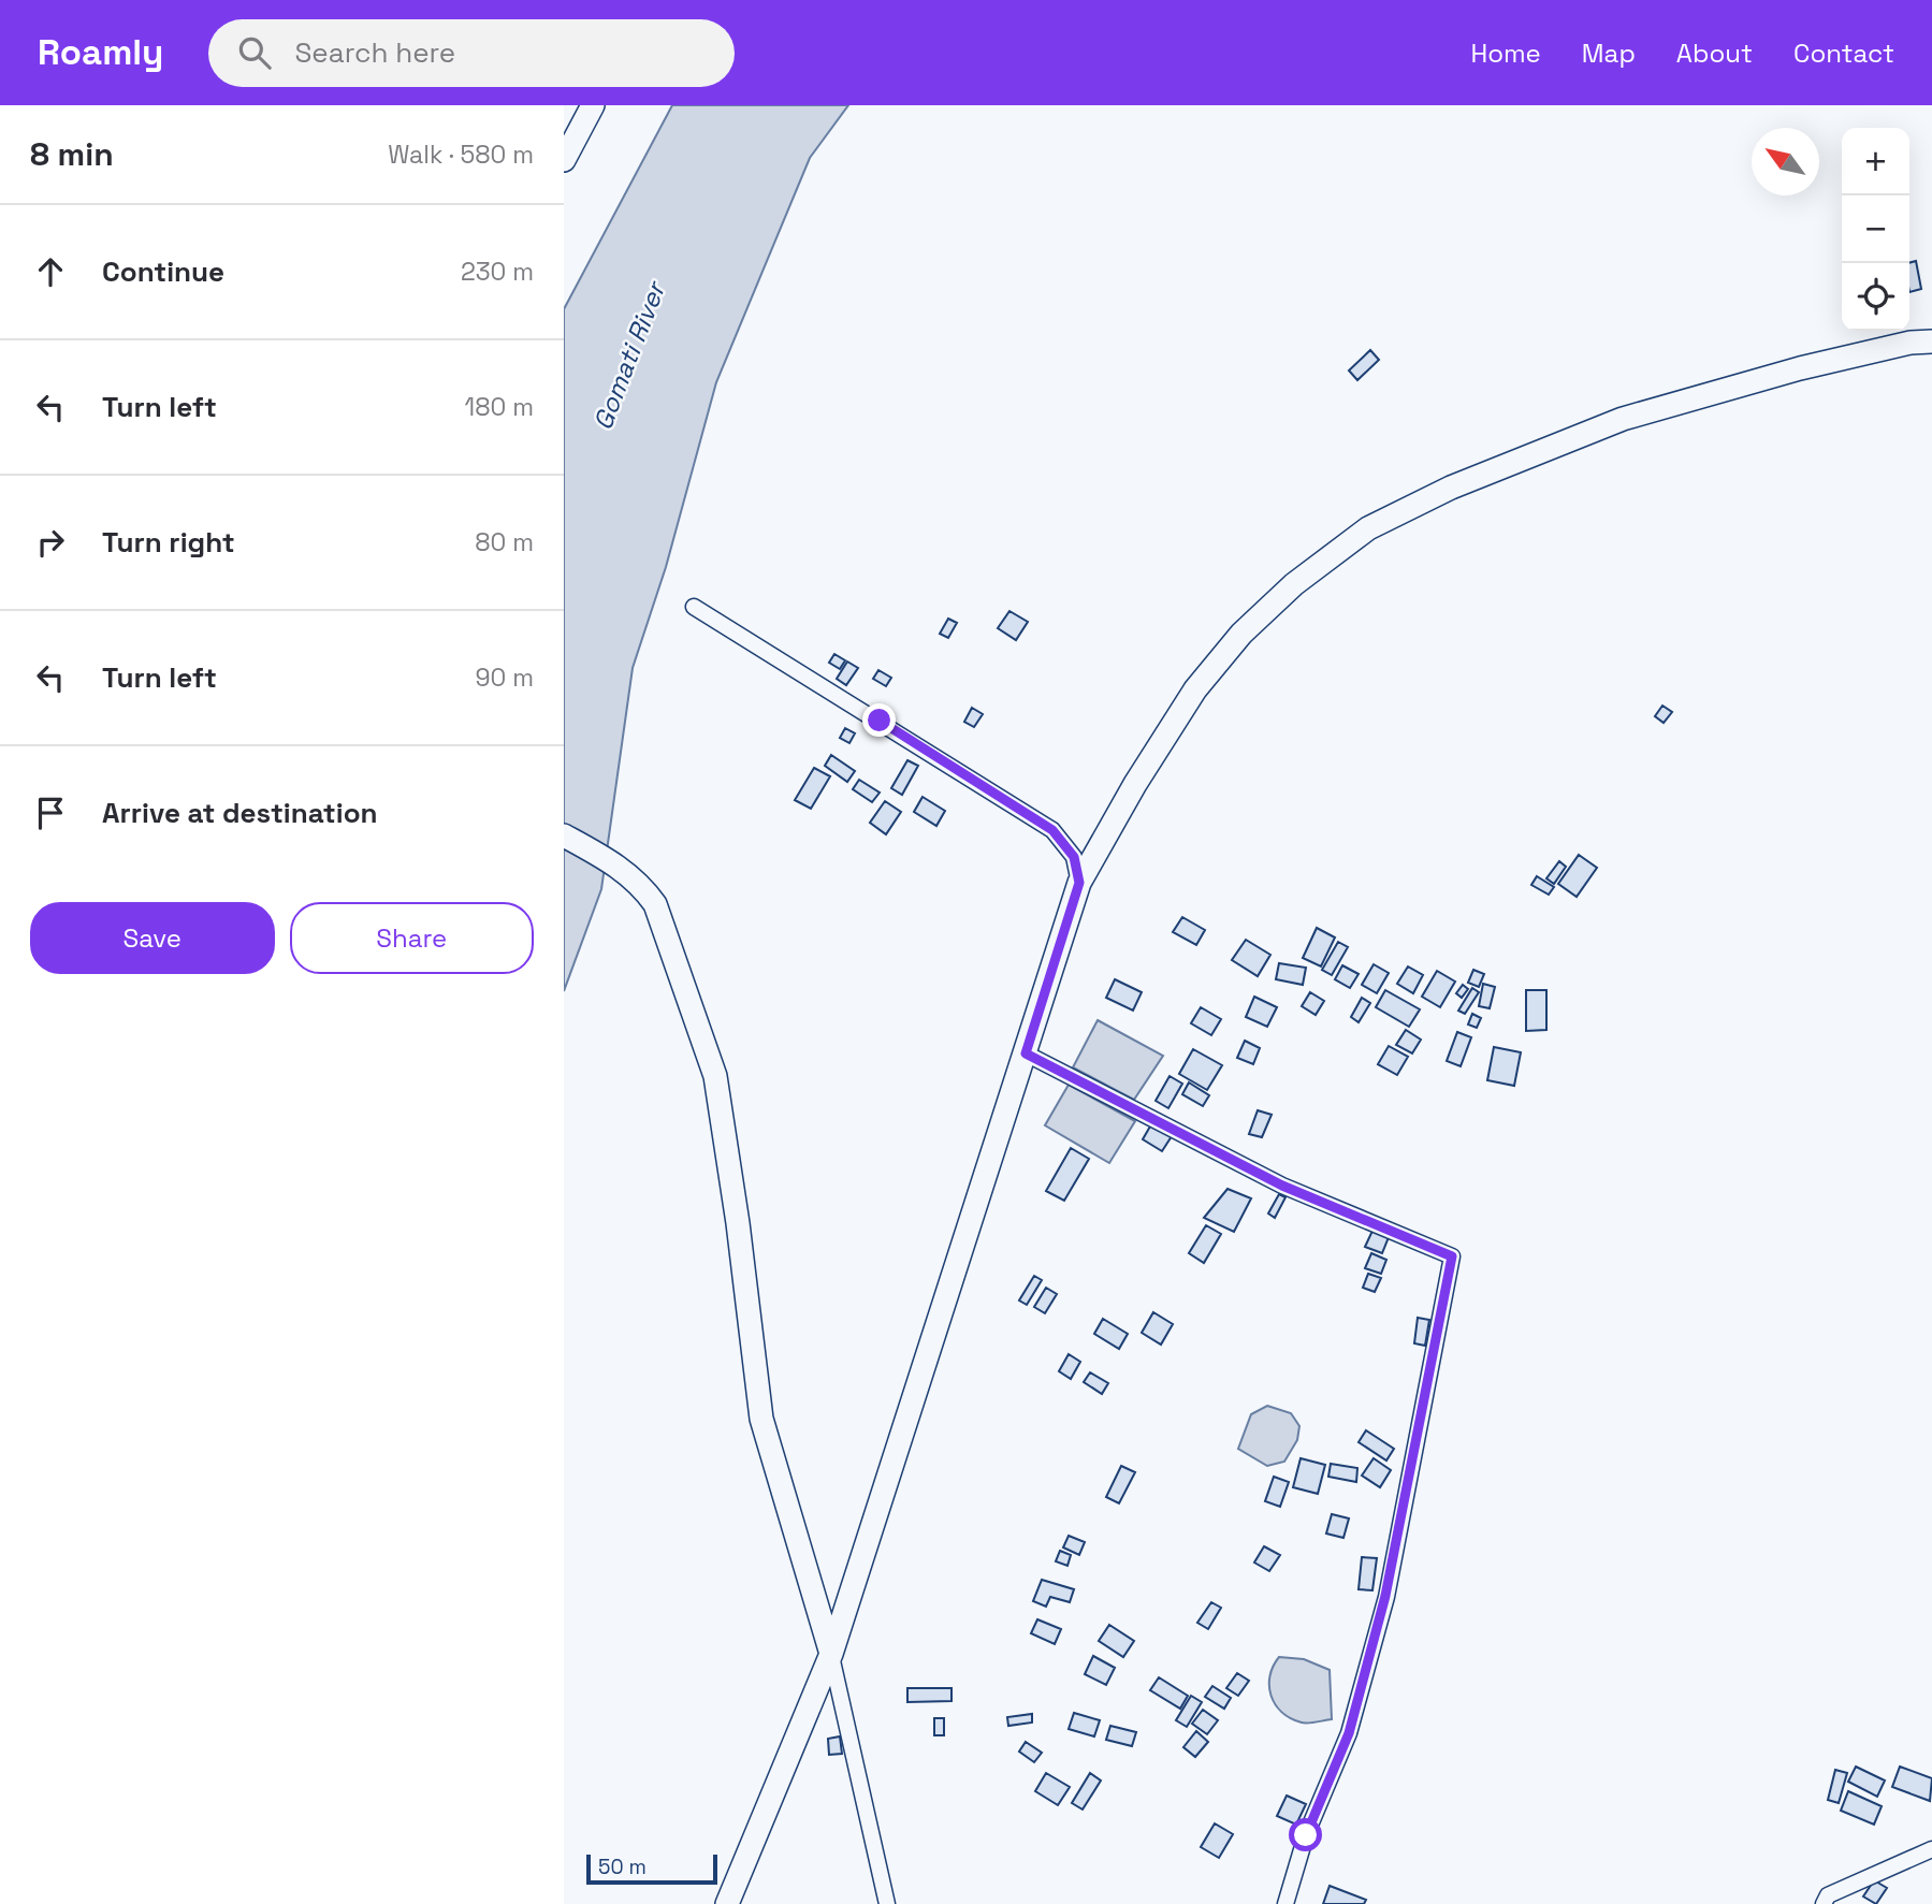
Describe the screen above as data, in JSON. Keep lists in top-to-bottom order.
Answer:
{
  "water": ["Gomati River"],
  "scale_bar": "50 m",
  "north": "top left",
  "page": {
    "header": "Roamly",
    "search": "Search here",
    "nav": [
      "Home",
      "Map",
      "About",
      "Contact"
    ],
    "heading": ["8 min", "Walk · 580 m"],
    "map_buttons": ["+", "−"],
    "list": [
      ["Continue", "230 m"],
      ["Turn left", "180 m"],
      ["Turn right", "80 m"],
      ["Turn left", "90 m"],
      "Arrive at destination"
    ],
    "buttons": ["Save", "Share"],
    "scale": "50 m"
  }
}
